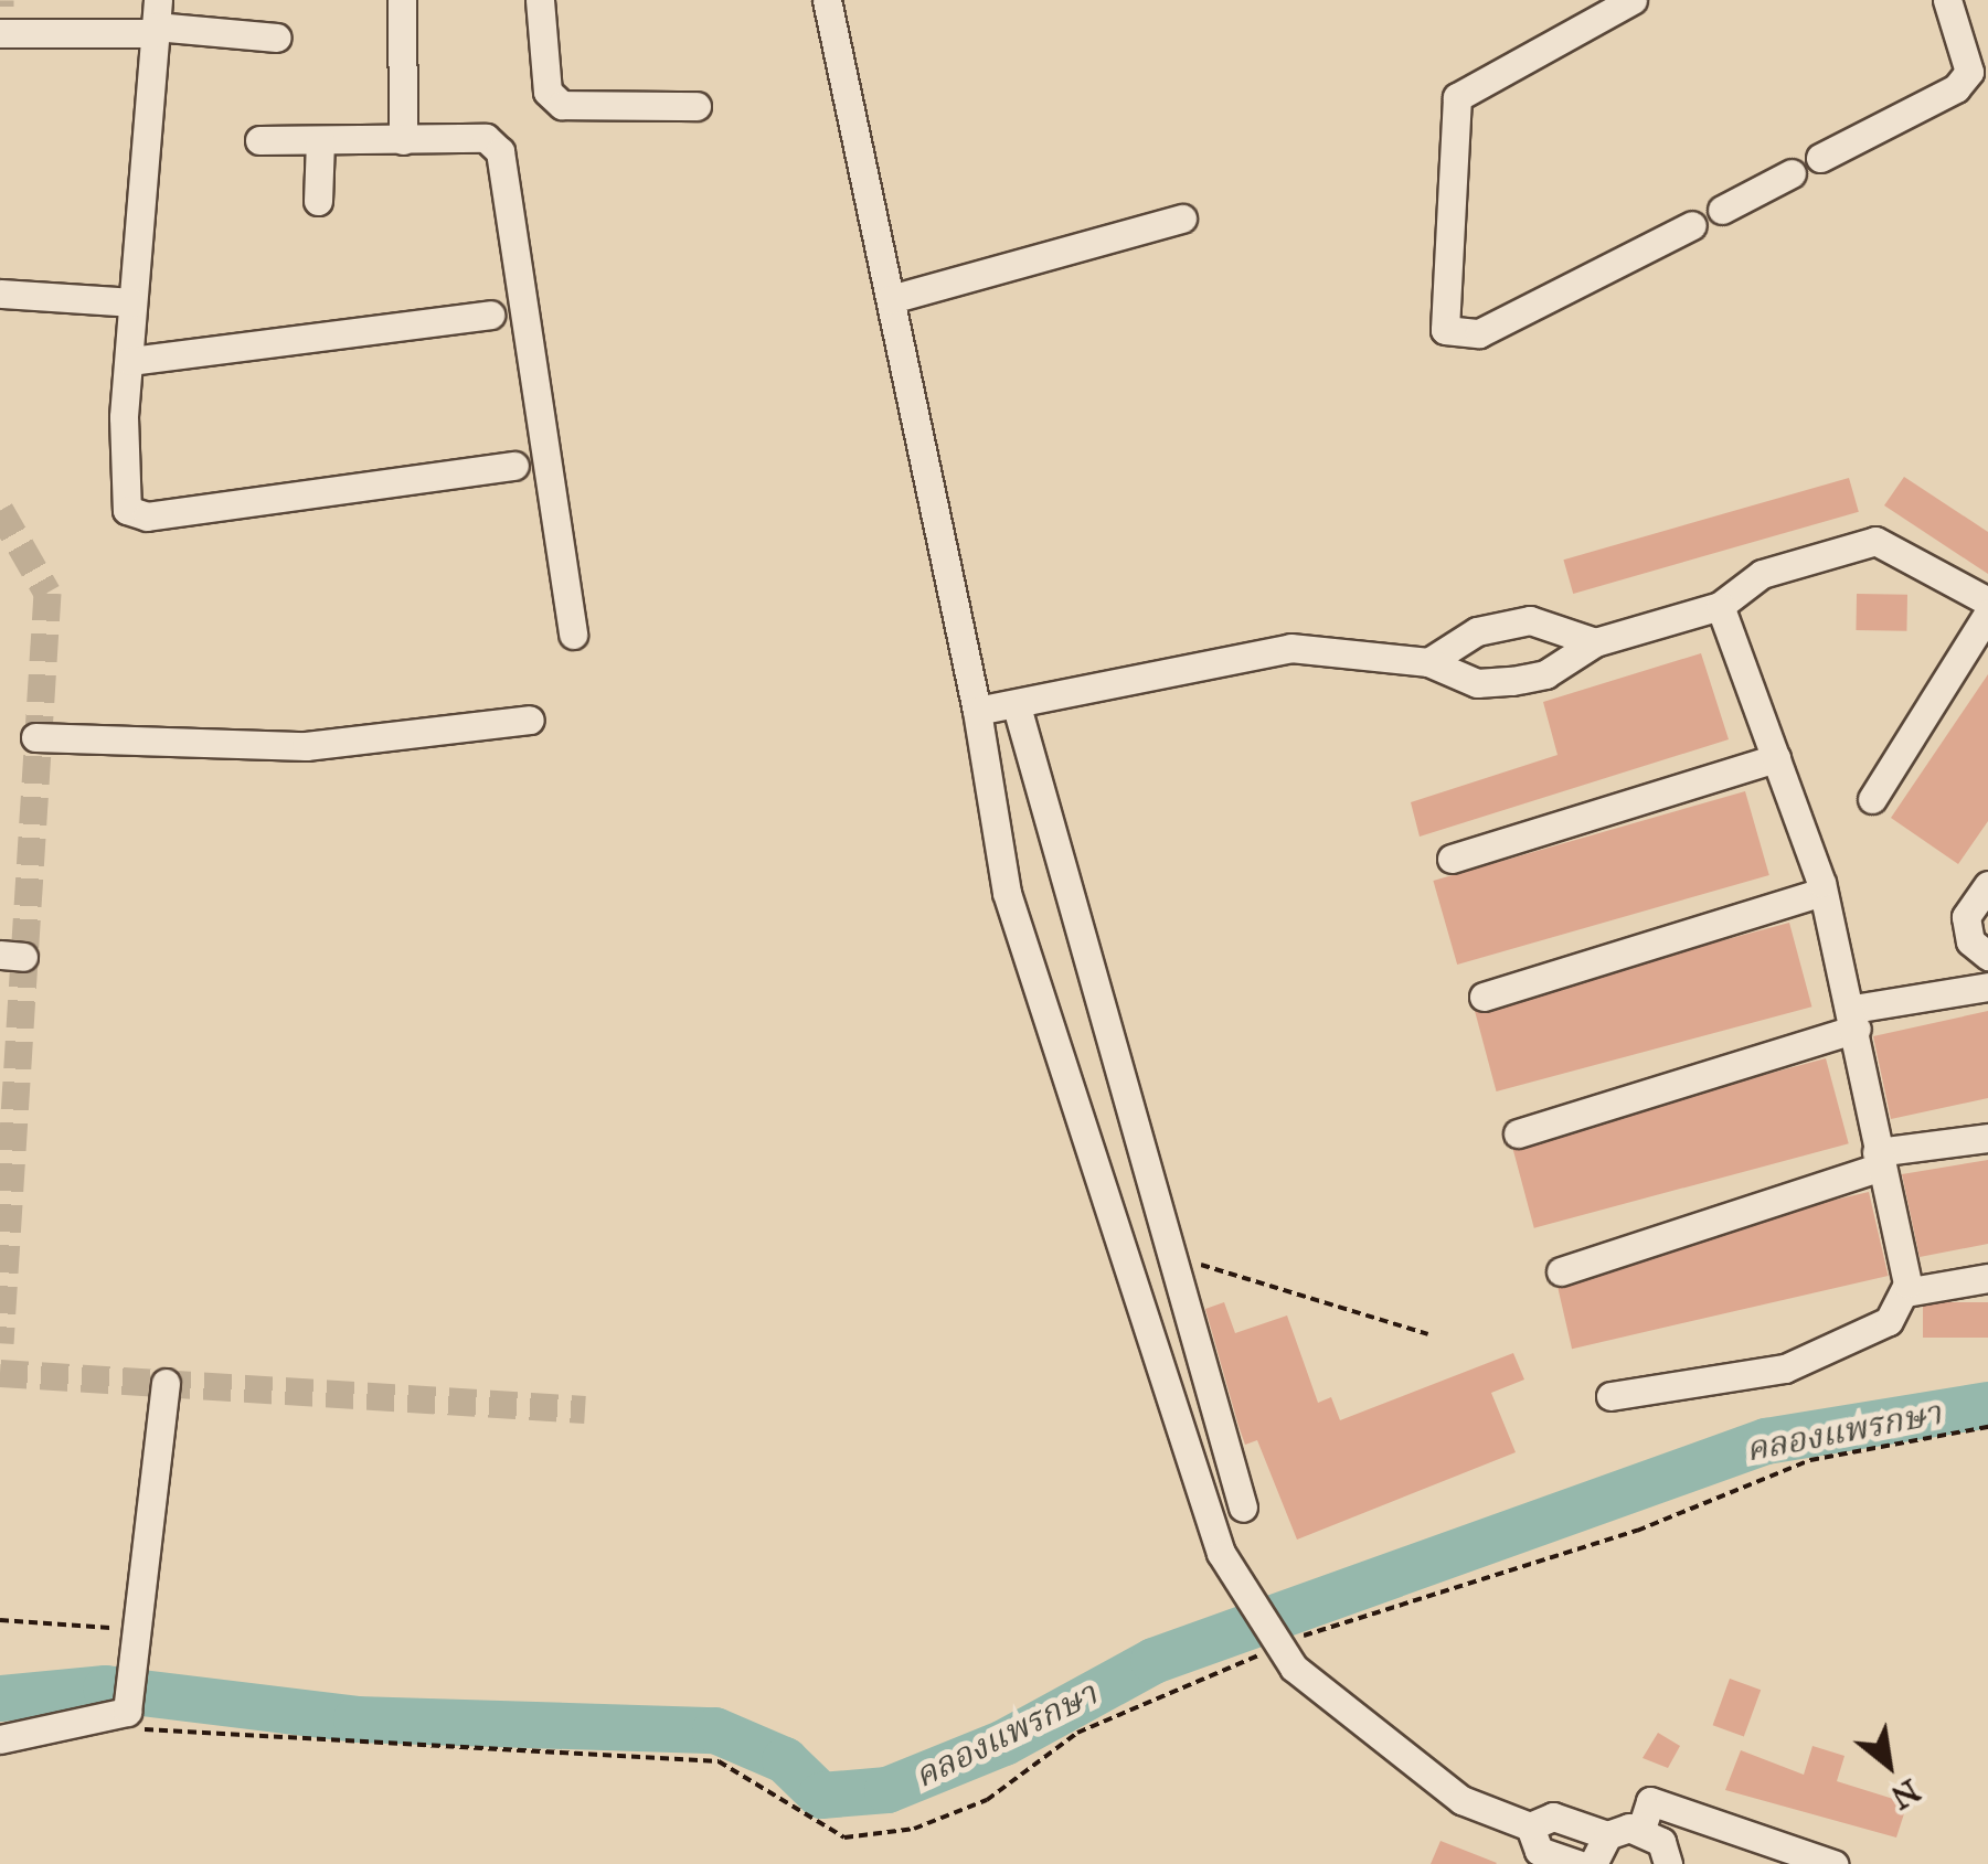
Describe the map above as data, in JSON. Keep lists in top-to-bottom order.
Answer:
{
  "water": ["คลองแพรกษา"],
  "north": "bottom right"
}
